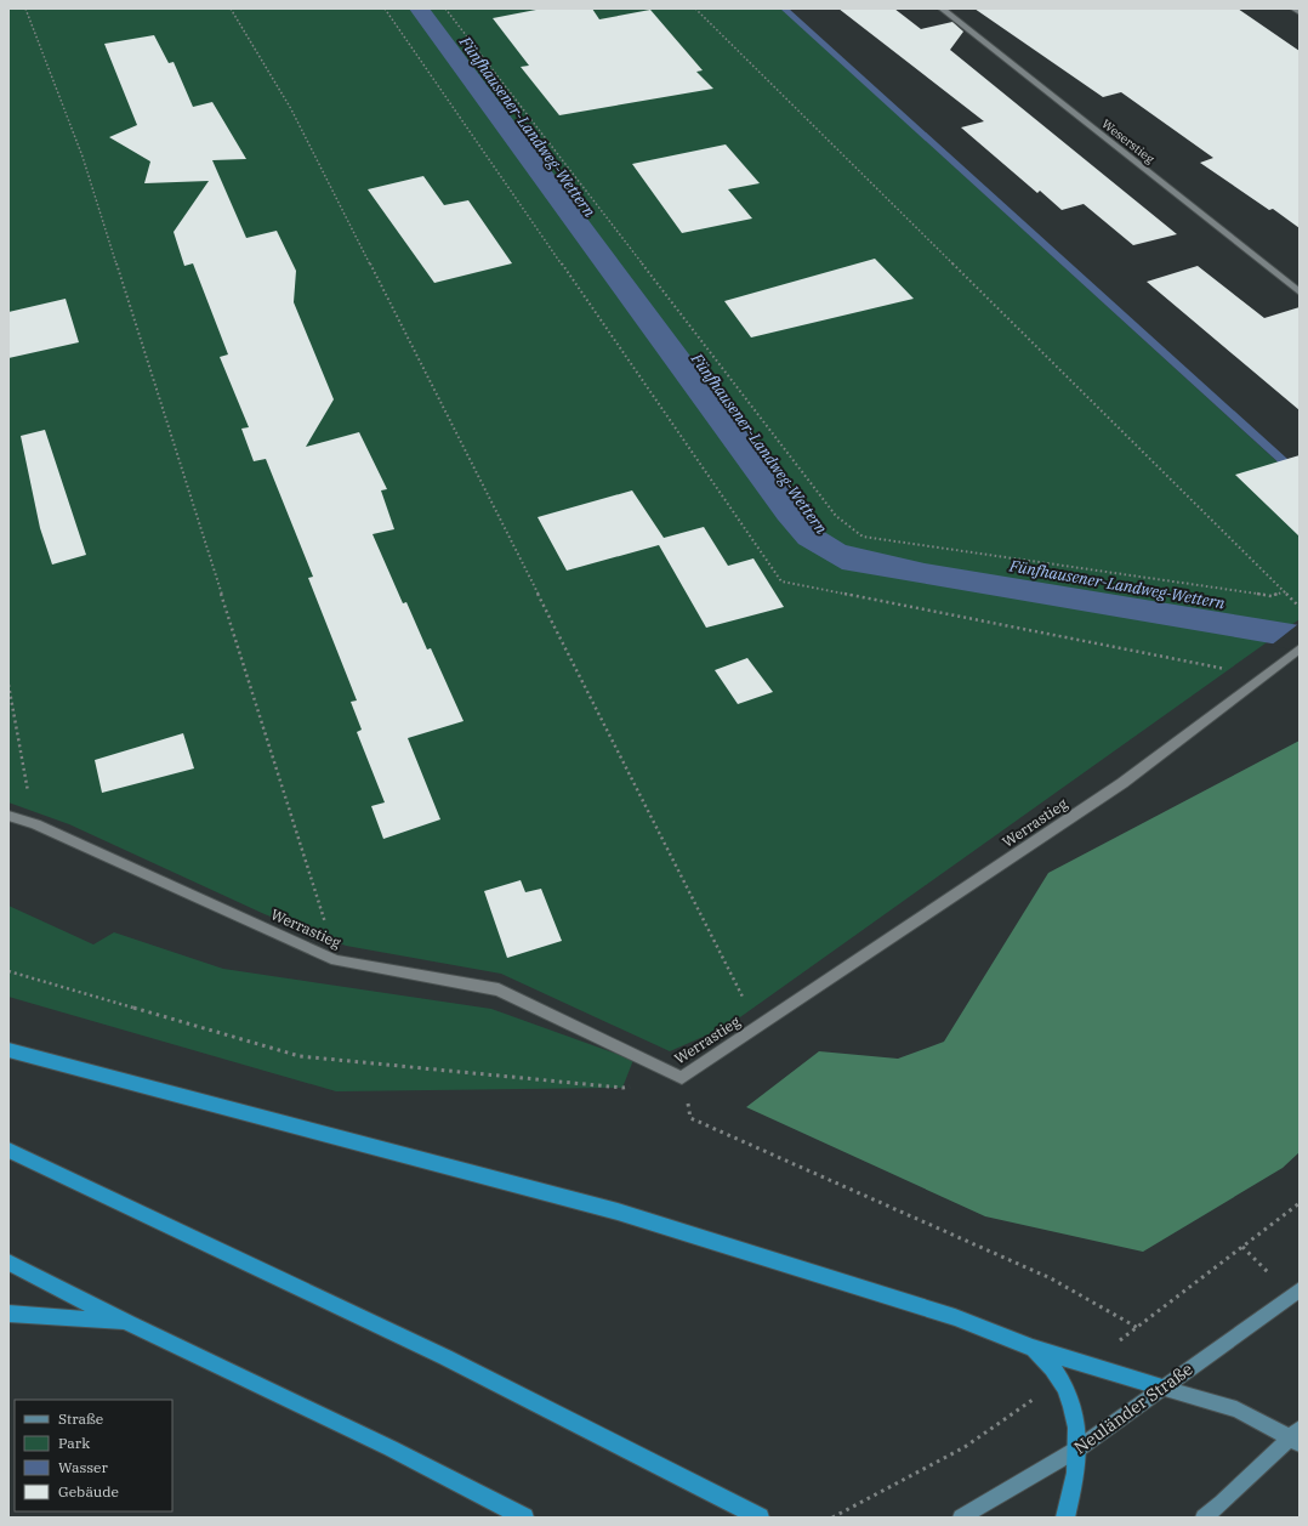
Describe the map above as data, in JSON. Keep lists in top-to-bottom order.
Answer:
{
  "streets": {
    "main road": ["Neuländer Straße"],
    "street": ["Weserstieg", "Werrastieg"]
  },
  "water": ["Fünfhausener-Landweg-Wettern"],
  "legend": [
    "Straße",
    "Park",
    "Wasser",
    "Gebäude"
  ]
}
